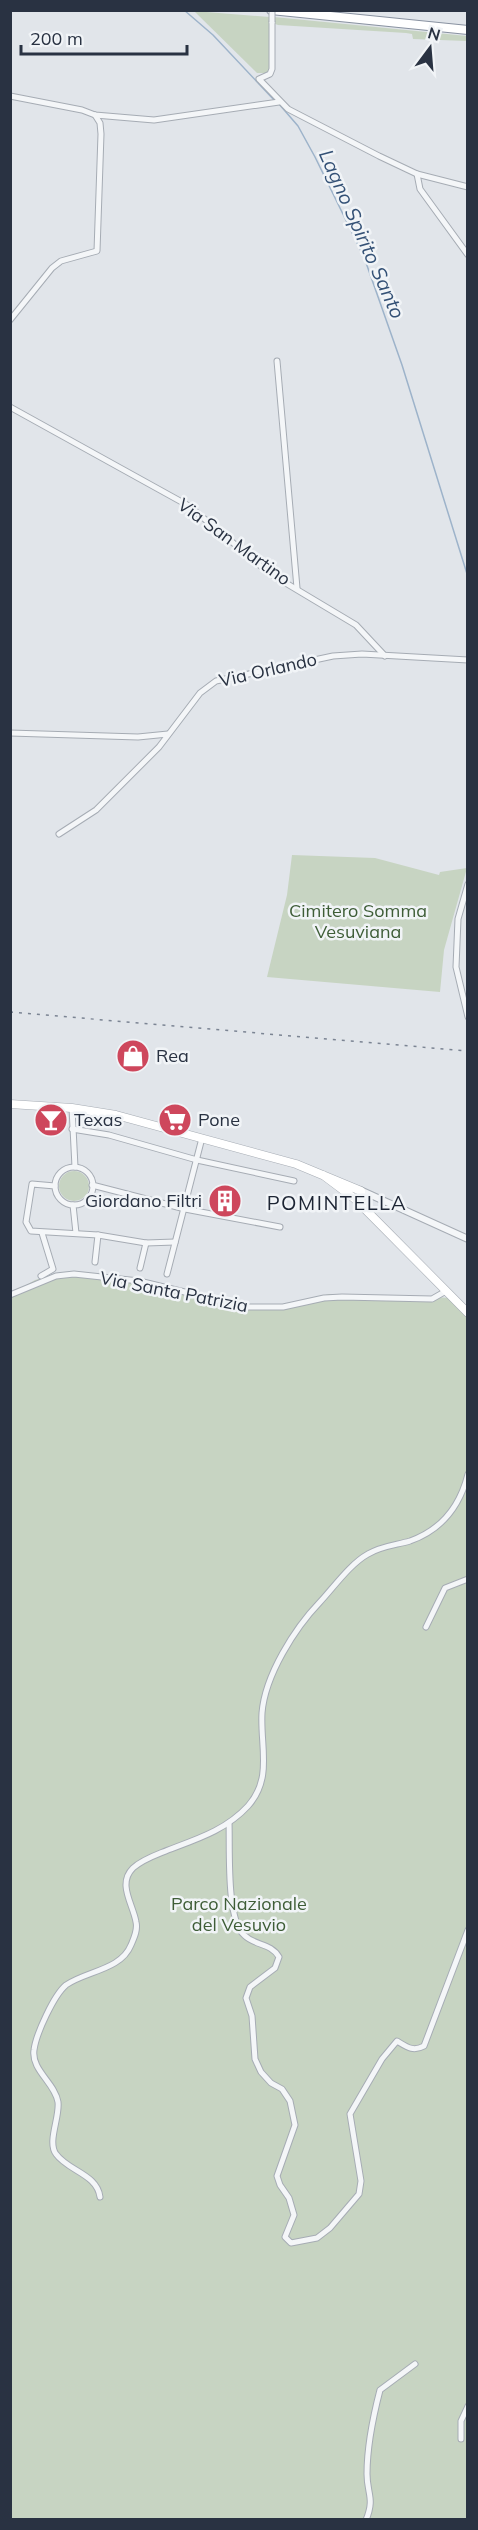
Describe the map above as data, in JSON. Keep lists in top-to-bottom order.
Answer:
{
  "streets": {
    "street": ["Via San Martino", "Via Orlando", "Via Santa Patrizia"]
  },
  "crossings": [
    ["Via San Martino", "Via Orlando"]
  ],
  "districts": ["POMINTELLA"],
  "water": ["Lagno Spirito Santo"],
  "parks": ["Cimitero Somma Vesuviana", "Parco Nazionale del Vesuvio"],
  "places": {
    "shop": ["Rea"],
    "bar": ["Texas"],
    "supermarket": ["Pone"],
    "building": ["Giordano Filtri"]
  },
  "scale_bar": "200 m",
  "north": "top"
}
